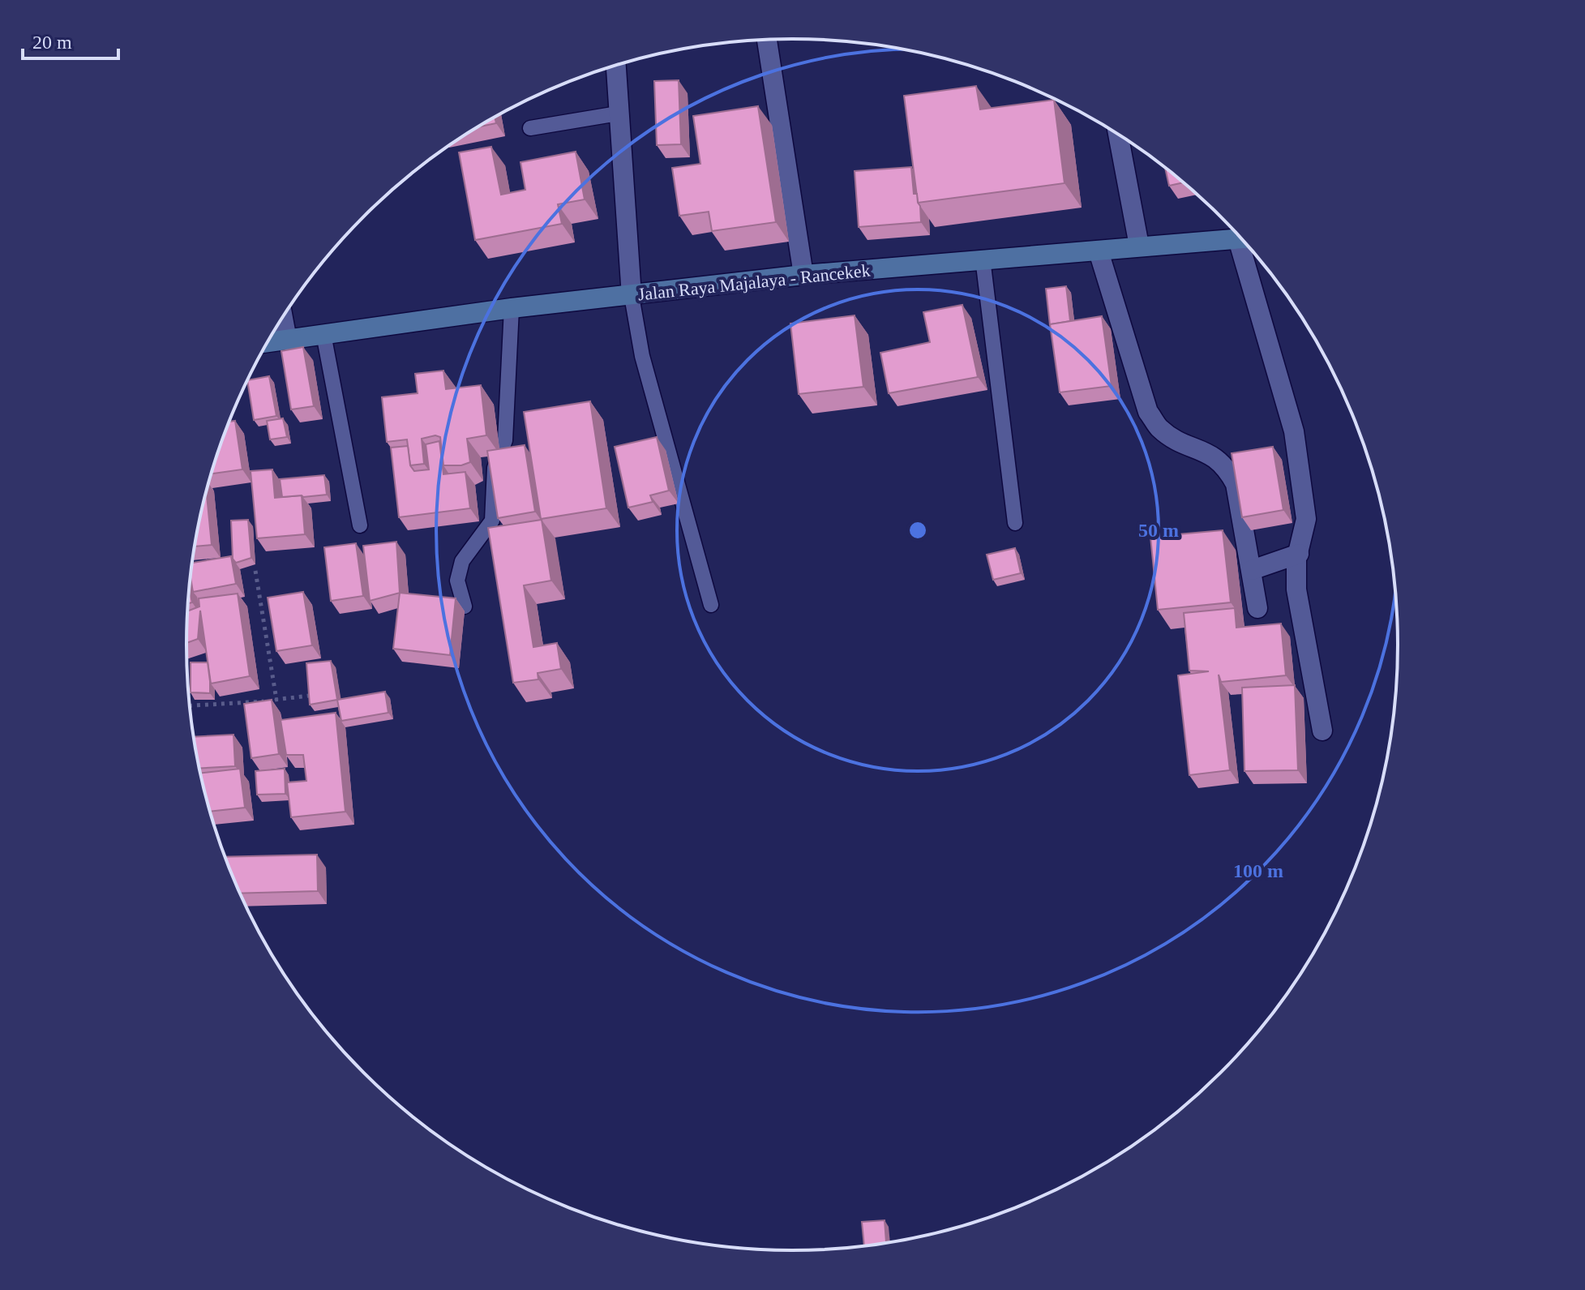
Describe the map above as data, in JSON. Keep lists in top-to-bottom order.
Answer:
{
  "streets": {
    "main road": ["Jalan Raya Majalaya - Rancekek"]
  },
  "scale_bar": "20 m",
  "rings": ["50 m", "100 m"]
}
